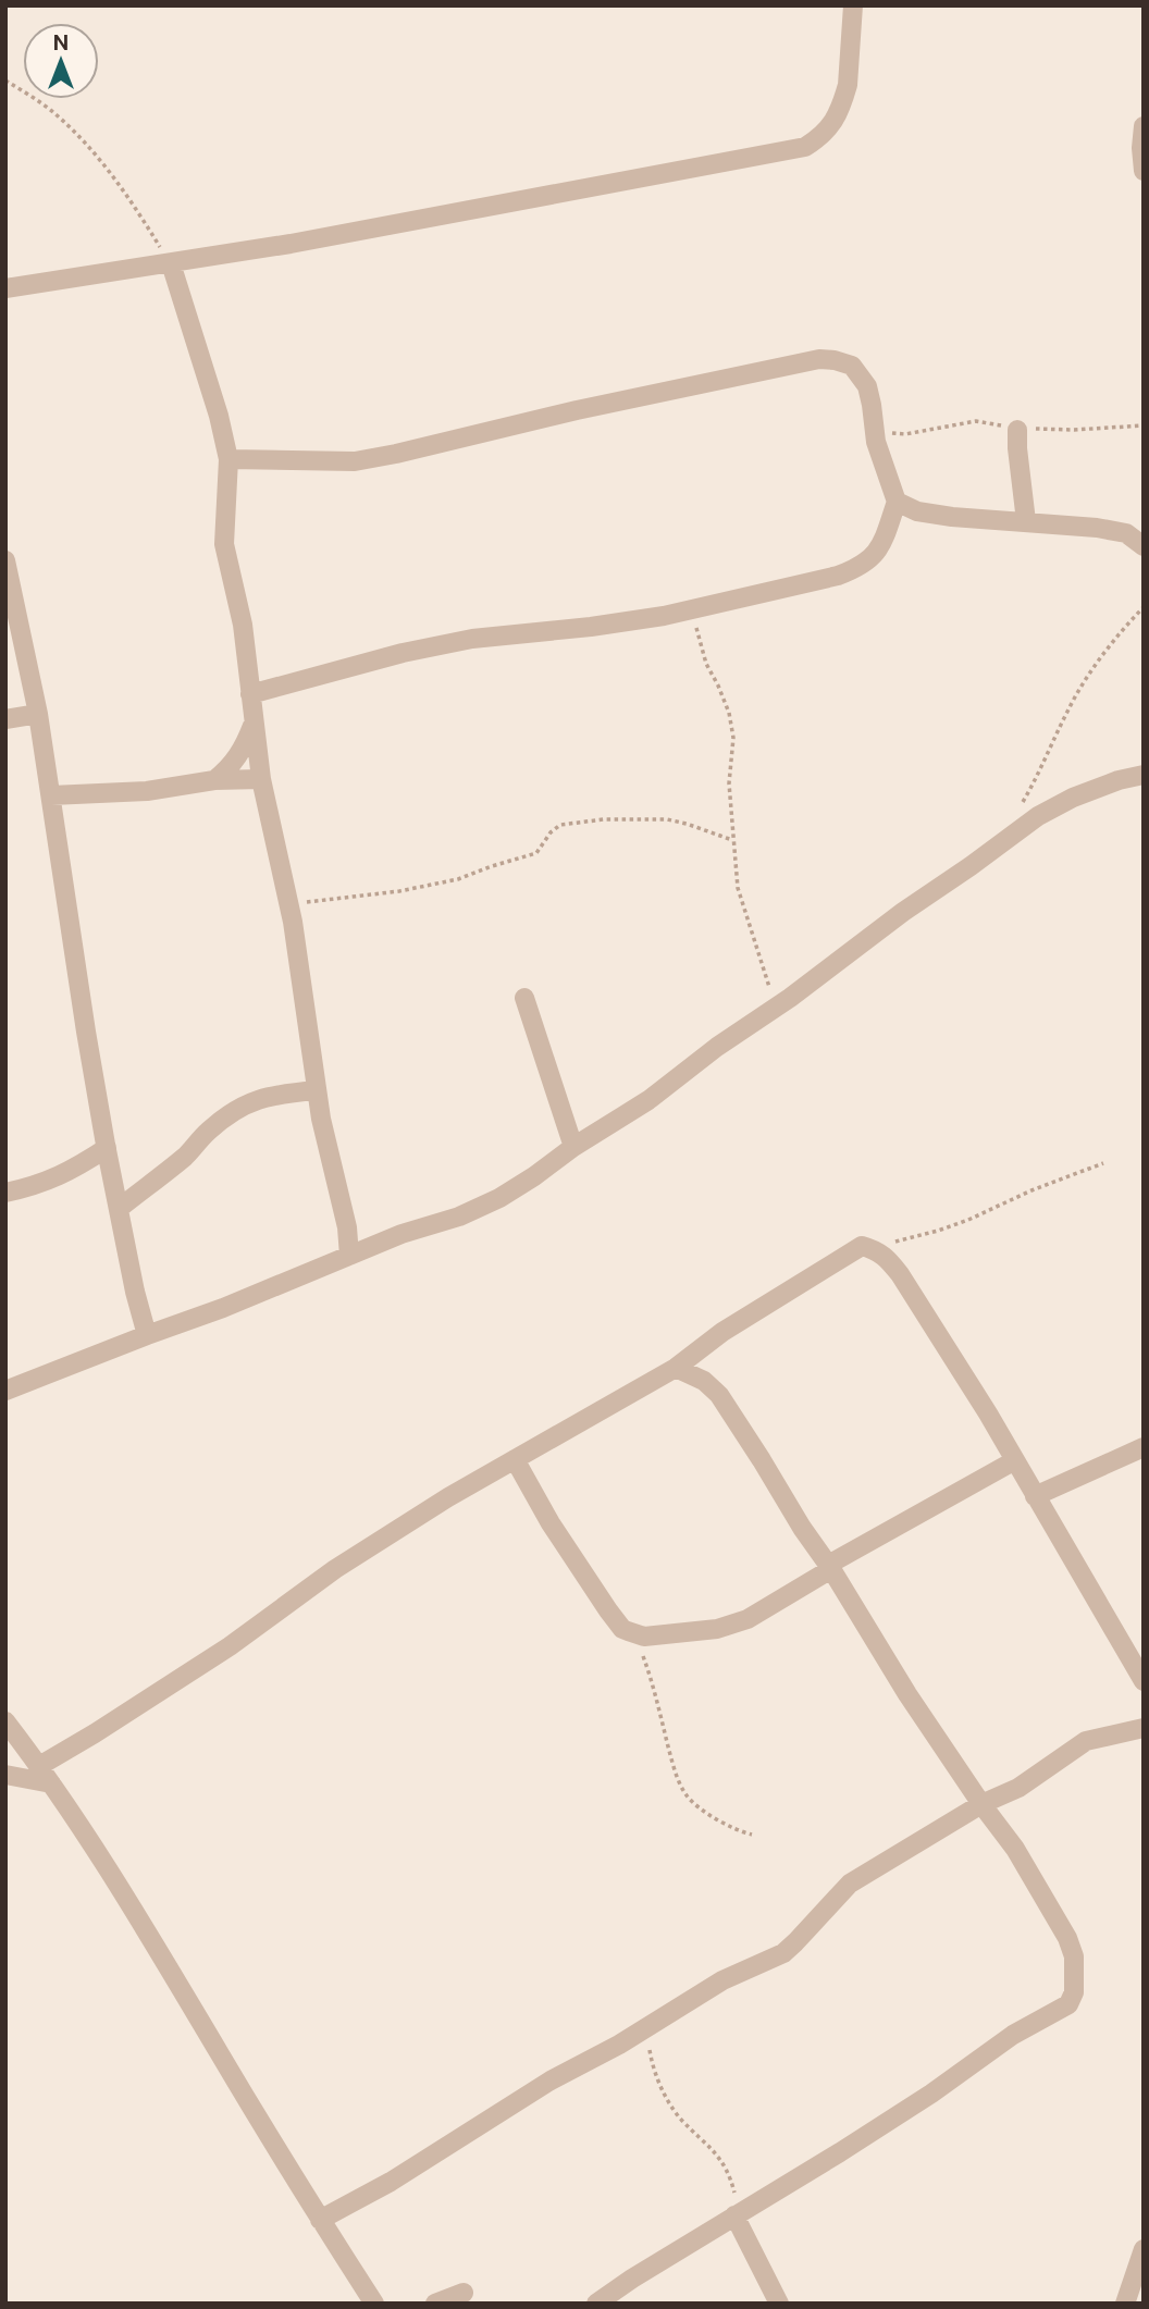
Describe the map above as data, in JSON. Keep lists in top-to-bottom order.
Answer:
{
  "north": "top"
}
